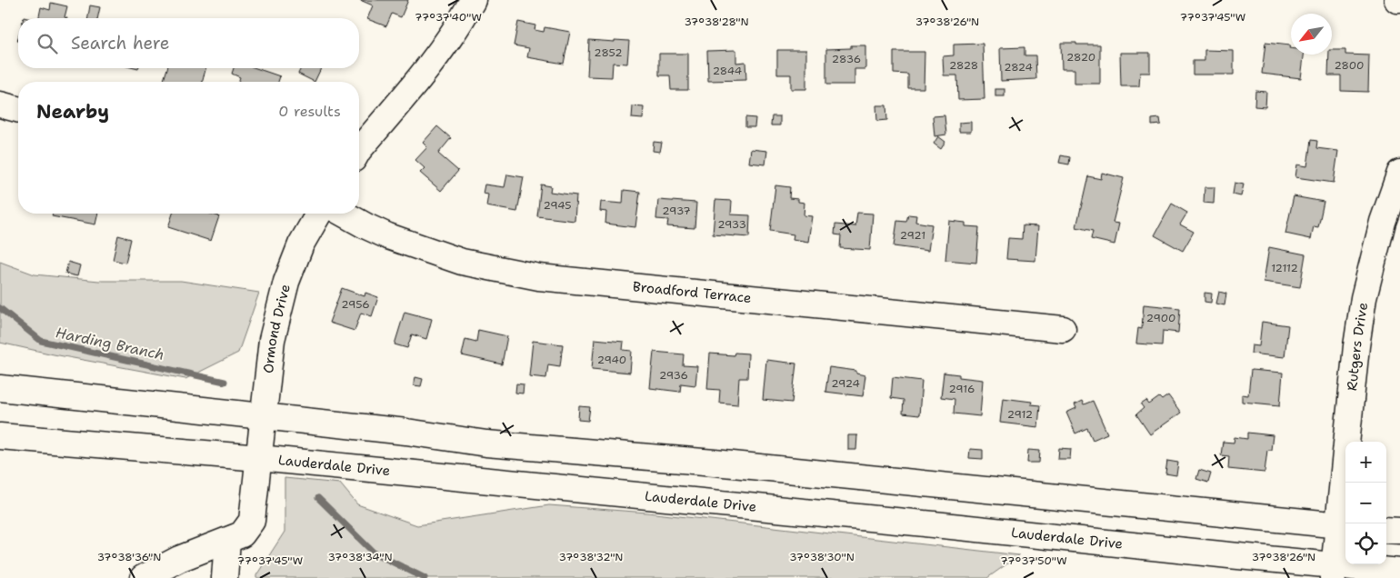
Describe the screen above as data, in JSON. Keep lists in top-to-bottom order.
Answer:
{
  "streets": {
    "main road": [
      "Broadford Terrace",
      "Ormond Drive",
      "Rutgers Drive",
      "Lauderdale Drive"
    ]
  },
  "crossings": [
    ["Ormond Drive", "Lauderdale Drive"],
    ["Rutgers Drive", "Lauderdale Drive"]
  ],
  "water": ["Harding Branch"],
  "house_numbers": [
    "2852",
    "2820",
    "2836",
    "2828",
    "2800",
    "2824",
    "2844",
    "2945",
    "2937",
    "2933",
    "2921",
    "12112",
    "2956",
    "2900",
    "2940",
    "2936",
    "2924",
    "2916",
    "2912"
  ],
  "north": "bottom left",
  "page": {
    "search": "Search here",
    "heading": ["Nearby", "0 results"],
    "map_buttons": ["+", "−"]
  },
  "coordinates": [
    "77°37'40\"W",
    "77°37'45\"W",
    "37°38'26\"N",
    "37°38'28\"N",
    "37°38'36\"N",
    "37°38'34\"N",
    "37°38'32\"N",
    "37°38'30\"N",
    "77°37'50\"W"
  ]
}
